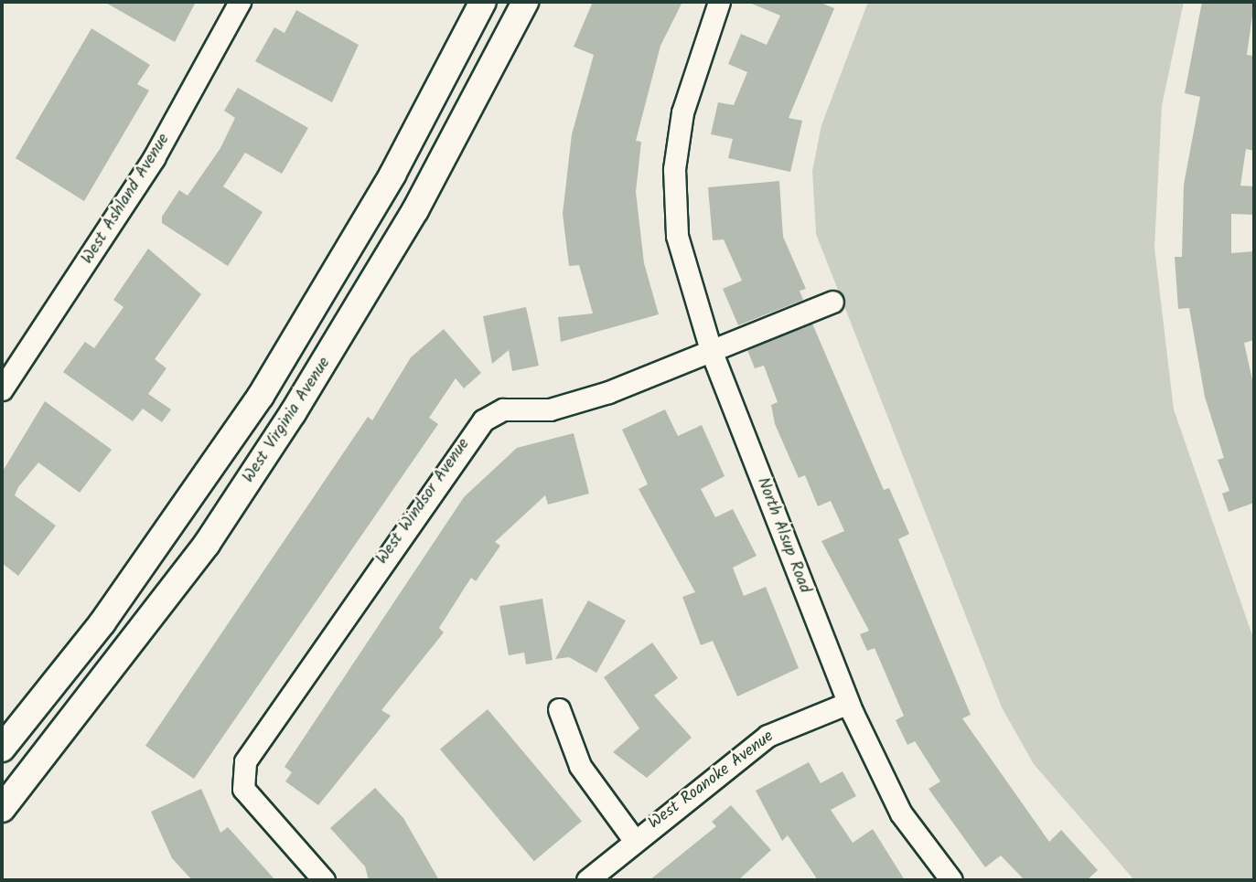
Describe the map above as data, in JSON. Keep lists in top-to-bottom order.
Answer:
{
  "streets": {
    "main road": ["West Virginia Avenue"],
    "street": [
      "West Ashland Avenue",
      "West Windsor Avenue",
      "North Alsup Road",
      "West Roanoke Avenue"
    ]
  },
  "crossings": [
    ["West Windsor Avenue", "North Alsup Road"],
    ["North Alsup Road", "West Roanoke Avenue"]
  ]
}
